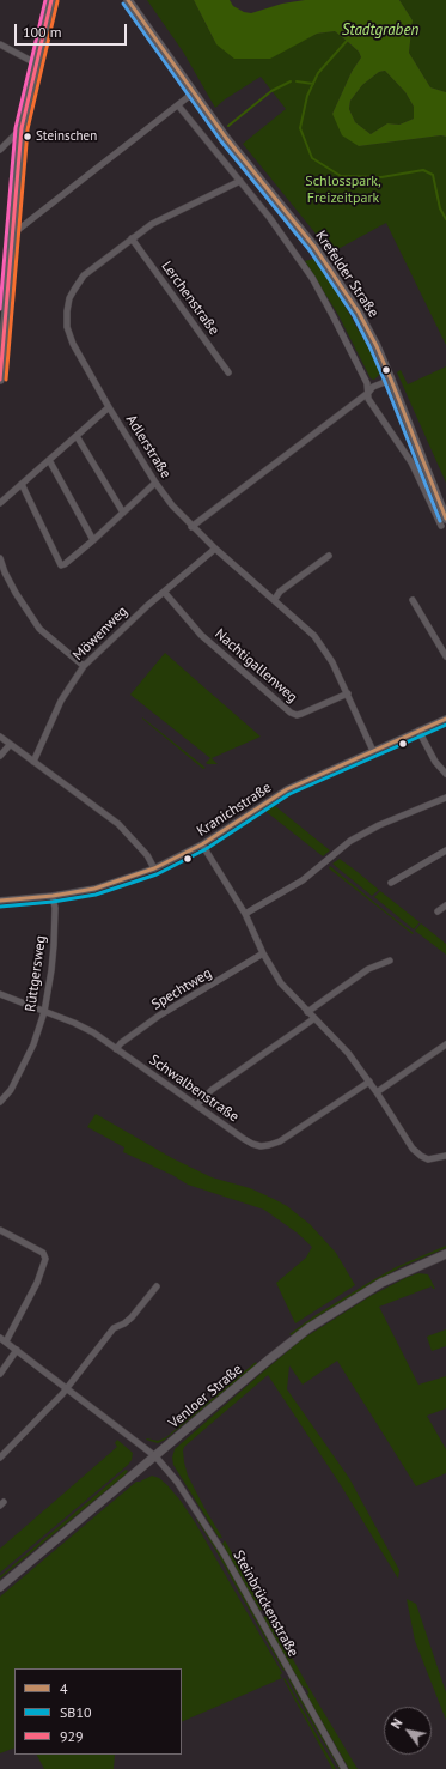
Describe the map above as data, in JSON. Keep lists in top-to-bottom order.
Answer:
{
  "streets": {
    "main road": ["Krefelder Straße", "Venloer Straße"],
    "street": [
      "Lerchenstraße",
      "Adlerstraße",
      "Möwenweg",
      "Nachtigallenweg",
      "Kranichstraße",
      "Rüttgersweg",
      "Spechtweg",
      "Schwalbenstraße",
      "Steinbrückenstraße"
    ]
  },
  "crossings": [
    ["Krefelder Straße", "Adlerstraße"],
    ["Lerchenstraße", "Adlerstraße"],
    ["Adlerstraße", "Möwenweg"],
    ["Adlerstraße", "Nachtigallenweg"],
    ["Adlerstraße", "Kranichstraße"],
    ["Möwenweg", "Nachtigallenweg"],
    ["Kranichstraße", "Rüttgersweg"],
    ["Rüttgersweg", "Schwalbenstraße"],
    ["Spechtweg", "Schwalbenstraße"],
    ["Venloer Straße", "Steinbrückenstraße"]
  ],
  "water": ["Stadtgraben"],
  "parks": ["Schlosspark, Freizeitpark"],
  "places": ["Steinschen"],
  "lines": ["transit line 4", "transit line 929", "transit line SB10"],
  "legend": ["4", "SB10", "929"],
  "scale_bar": "100 m",
  "north": "top left"
}
